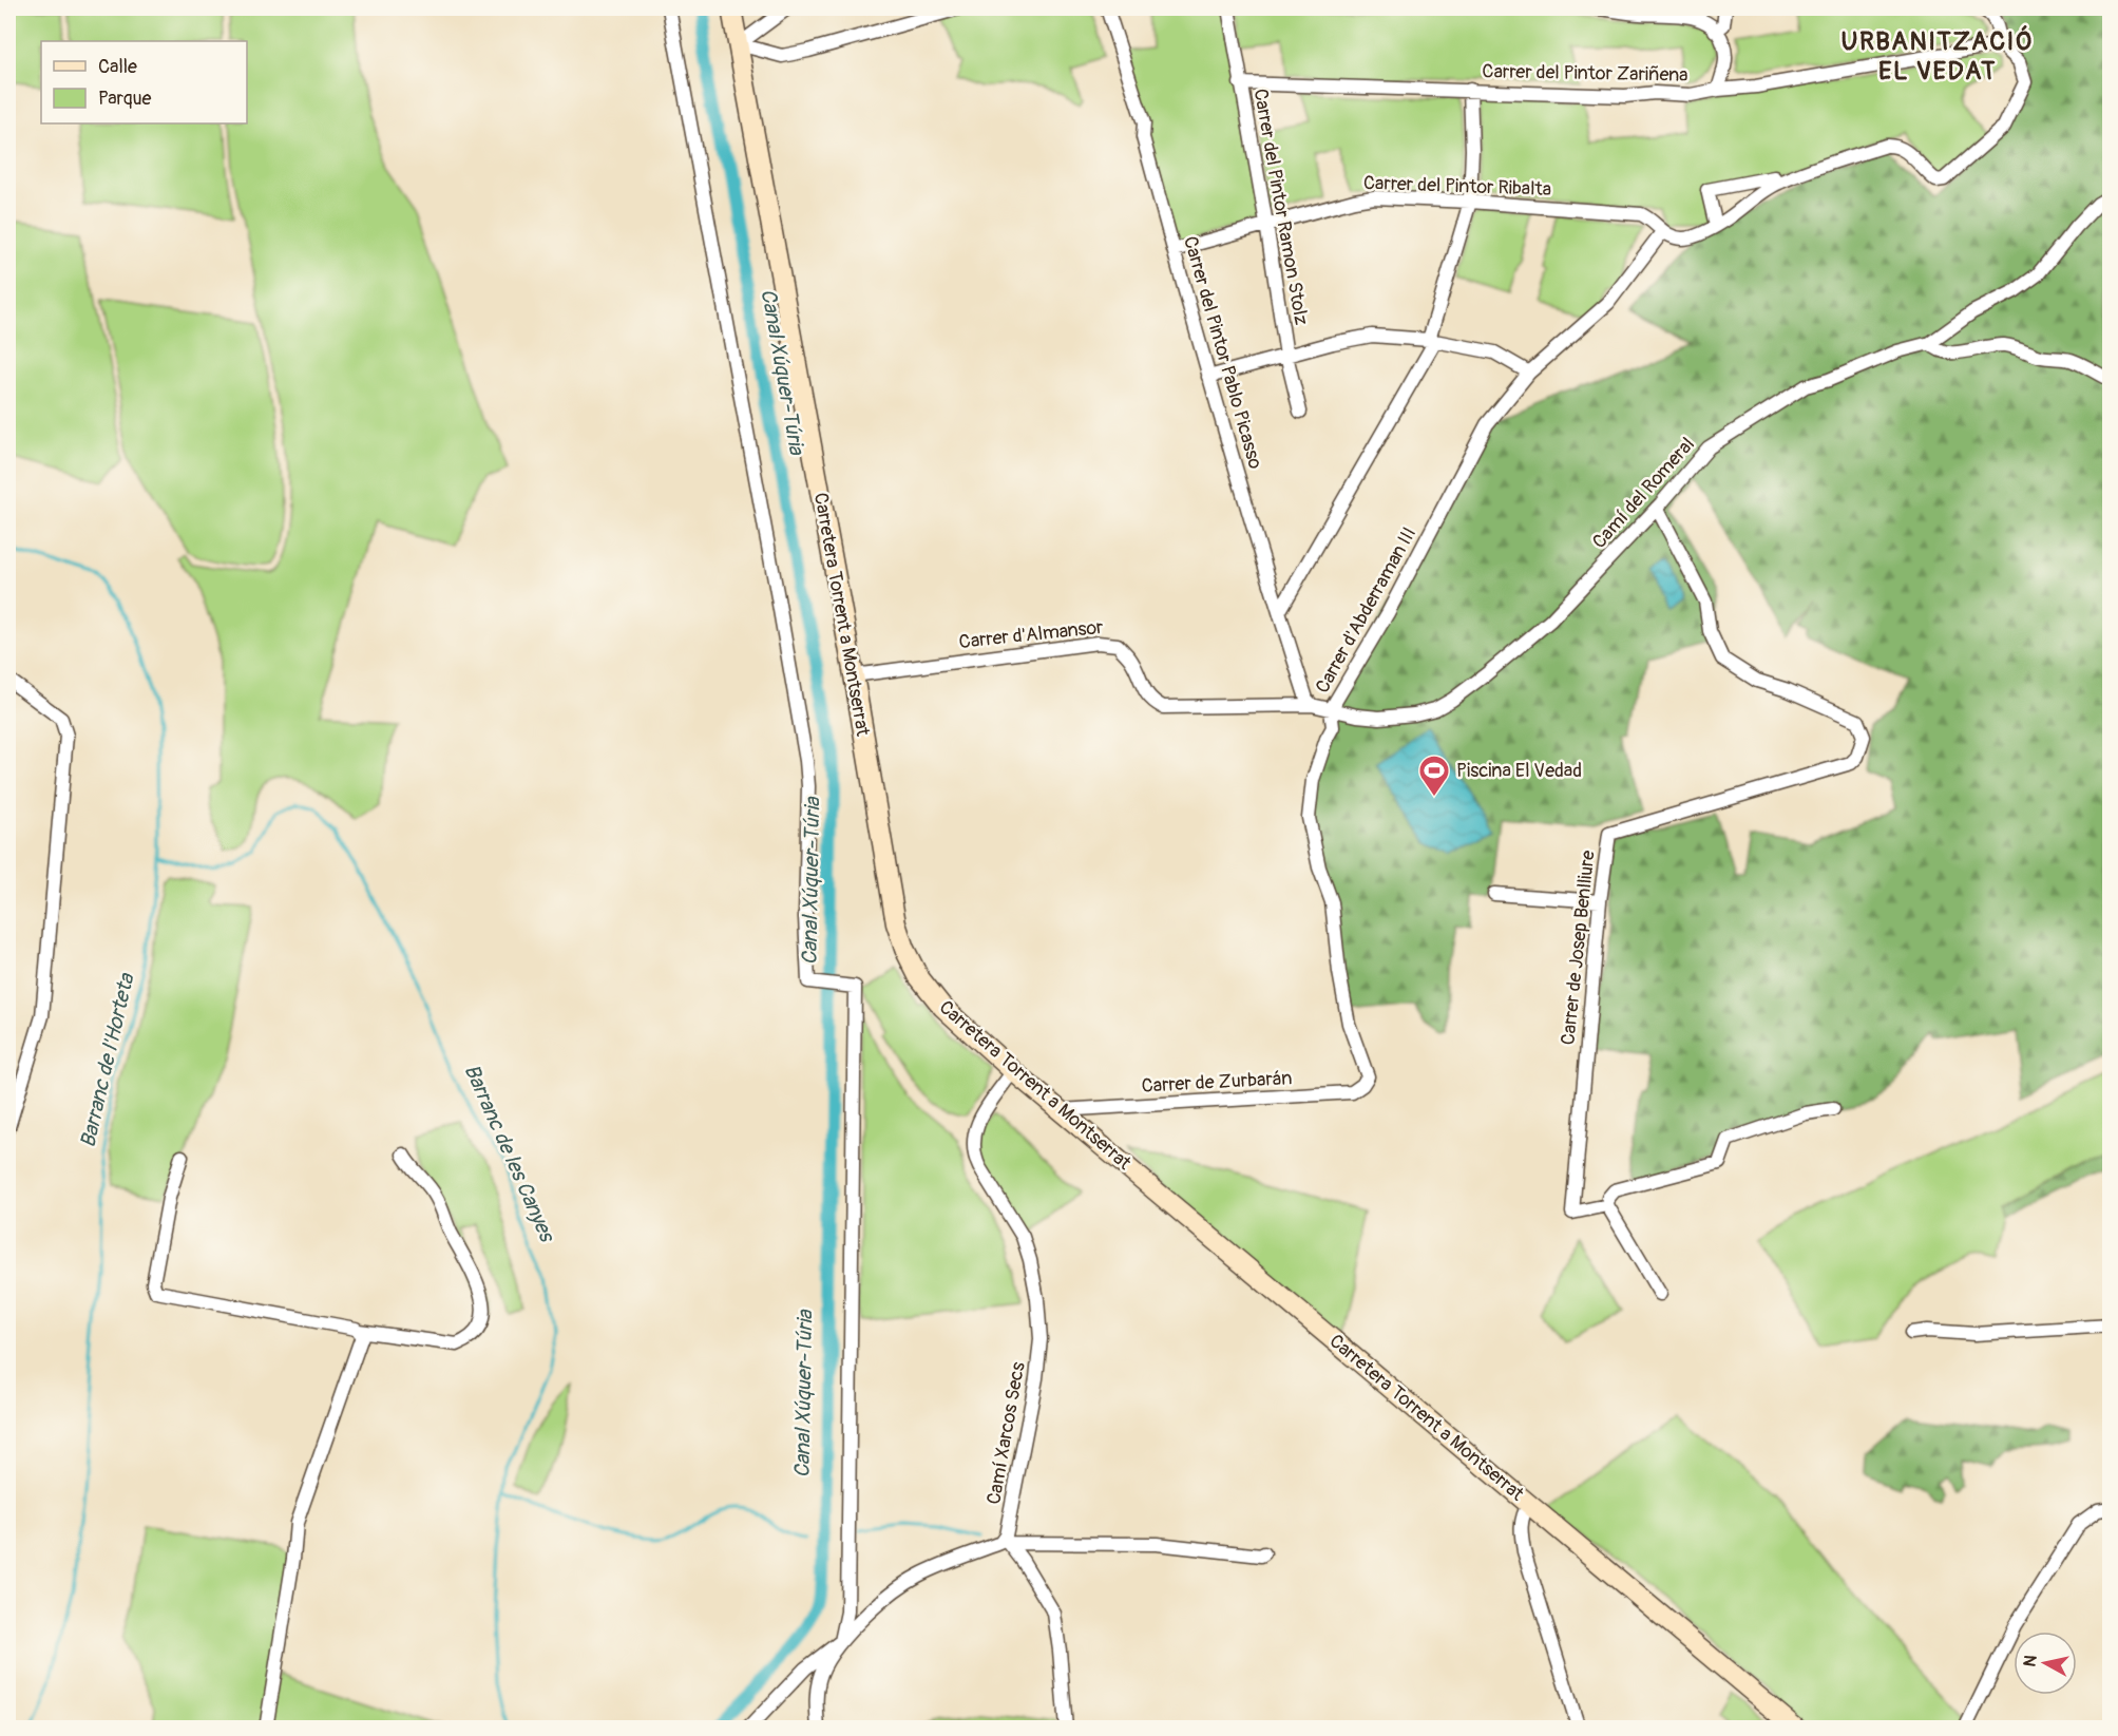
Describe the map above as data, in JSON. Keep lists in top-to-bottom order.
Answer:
{
  "streets": {
    "main road": ["Carretera Torrent a Montserrat"],
    "street": [
      "Carrer del Pintor Zariñena",
      "Carrer del Pintor Ribalta",
      "Carrer del Pintor Ramon Stolz",
      "Carrer del Pintor Pablo Picasso",
      "Camí del Romeral",
      "Carrer d'Abderraman III",
      "Carrer d'Almansor",
      "Carrer de Josep Benlliure",
      "Carrer de Zurbarán",
      "Camí Xarcos Secs"
    ]
  },
  "crossings": [
    ["Carrer del Pintor Zariñena", "Carrer del Pintor Ramon Stolz"],
    ["Carrer del Pintor Ribalta", "Carrer del Pintor Ramon Stolz"],
    ["Carrer del Pintor Ribalta", "Carrer del Pintor Pablo Picasso"],
    ["Carrer del Pintor Ribalta", "Carrer d'Abderraman III"],
    ["Carrer del Pintor Pablo Picasso", "Carrer d'Almansor"],
    ["Camí del Romeral", "Carrer d'Abderraman III"],
    ["Camí del Romeral", "Carrer d'Almansor"],
    ["Camí del Romeral", "Carrer de Josep Benlliure"],
    ["Carrer d'Abderraman III", "Carrer d'Almansor"],
    ["Carrer d'Abderraman III", "Carrer de Zurbarán"],
    ["Carretera Torrent a Montserrat", "Carrer d'Almansor"],
    ["Carretera Torrent a Montserrat", "Carrer de Zurbarán"],
    ["Carretera Torrent a Montserrat", "Camí Xarcos Secs"]
  ],
  "districts": ["URBANITZACIÓ EL VEDAT"],
  "water": ["Canal Xúquer-Túria", "Barranc de l'Horteta", "Barranc de les Canyes"],
  "places": {
    "sports": ["Piscina El Vedad"]
  },
  "legend": ["Calle", "Parque"],
  "north": "left"
}
